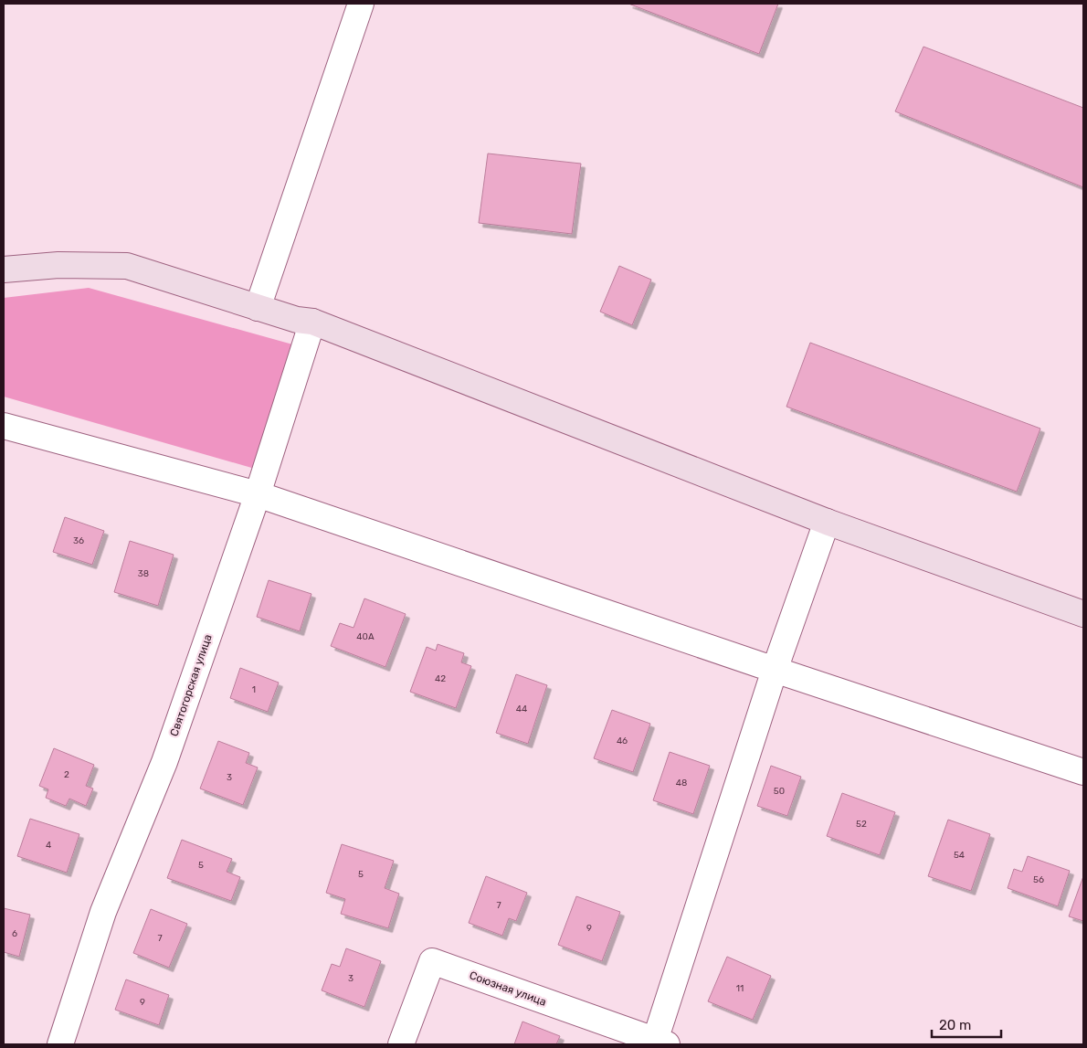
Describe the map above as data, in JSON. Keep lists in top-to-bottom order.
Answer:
{
  "streets": {
    "street": ["Святогорская улица", "Союзная улица"]
  },
  "house_numbers": [
    "36",
    "38",
    "40А",
    "42",
    "1",
    "44",
    "46",
    "2",
    "3",
    "48",
    "50",
    "52",
    "4",
    "54",
    "5",
    "5",
    "56",
    "7",
    "9",
    "6",
    "7",
    "3",
    "11",
    "9"
  ],
  "scale_bar": "20 m"
}
